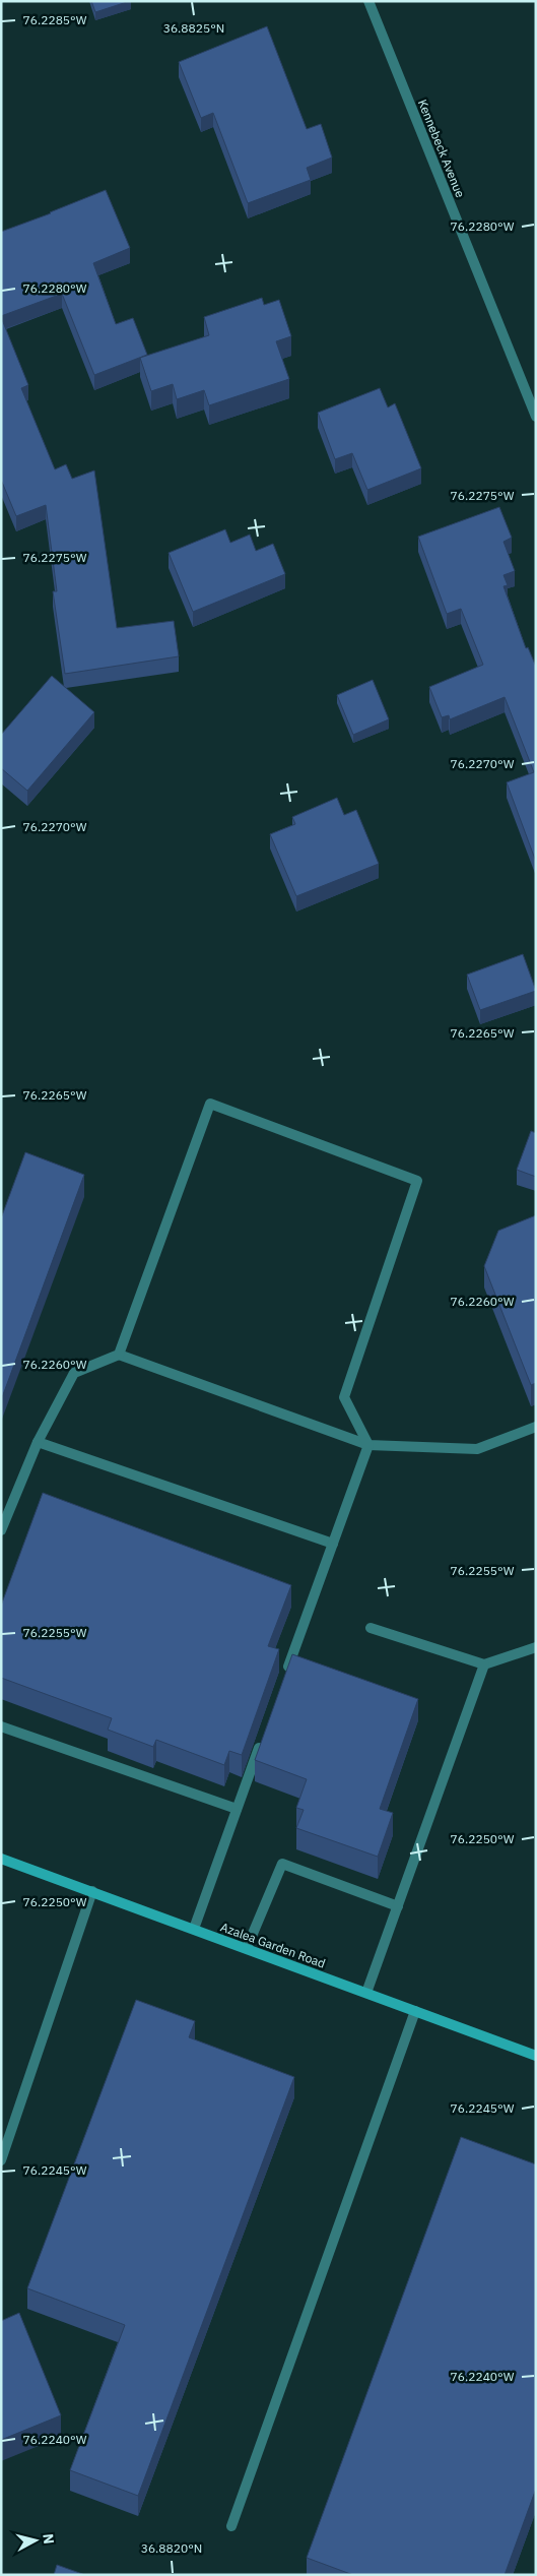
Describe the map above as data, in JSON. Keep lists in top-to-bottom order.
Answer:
{
  "streets": {
    "main road": ["Azalea Garden Road"],
    "street": ["Kennebeck Avenue"]
  },
  "north": "right",
  "coordinates": [
    "76.2285°W",
    "36.8825°N",
    "76.2280°W",
    "76.2275°W",
    "76.2270°W",
    "76.2265°W",
    "76.2260°W",
    "76.2255°W",
    "76.2250°W",
    "76.2245°W",
    "76.2240°W",
    "36.8820°N"
  ]
}
